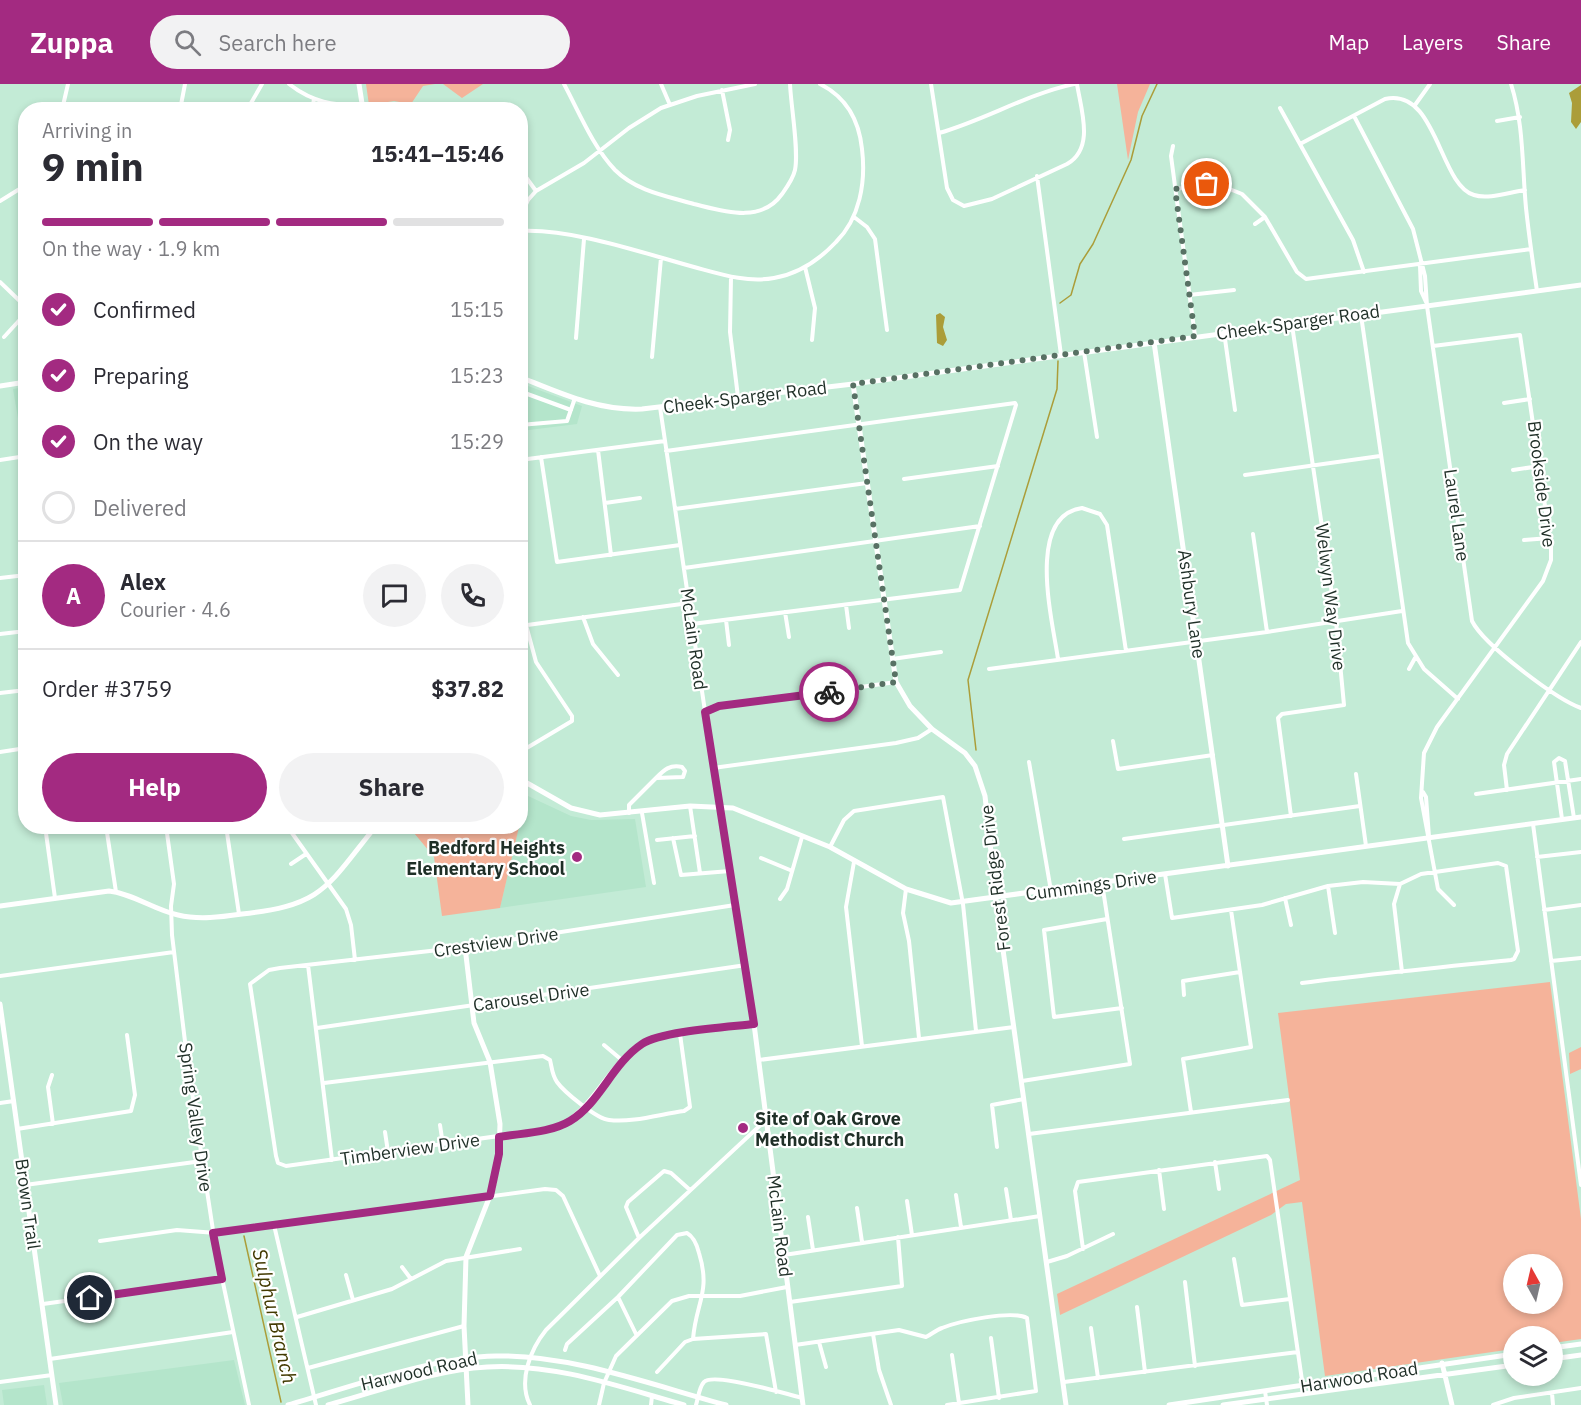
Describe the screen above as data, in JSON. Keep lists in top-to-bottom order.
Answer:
{
  "streets": {
    "main road": [
      "Cheek-Sparger Road",
      "Ashbury Lane",
      "McLain Road",
      "Forest Ridge Drive",
      "Cummings Drive",
      "Brown Trail",
      "Harwood Road"
    ],
    "street": [
      "Brookside Drive",
      "Laurel Lane",
      "Welwyn Way Drive",
      "Crestview Drive",
      "Carousel Drive",
      "Spring Valley Drive",
      "Timberview Drive"
    ]
  },
  "crossings": [
    ["Cheek-Sparger Road", "Laurel Lane"],
    ["Cheek-Sparger Road", "Welwyn Way Drive"],
    ["Cheek-Sparger Road", "Ashbury Lane"],
    ["Cheek-Sparger Road", "McLain Road"],
    ["Cheek-Sparger Road", "Forest Ridge Drive"],
    ["Brookside Drive", "Laurel Lane"],
    ["Brookside Drive", "Cummings Drive"],
    ["Ashbury Lane", "Cummings Drive"],
    ["McLain Road", "Cummings Drive"],
    ["McLain Road", "Crestview Drive"],
    ["McLain Road", "Carousel Drive"],
    ["McLain Road", "Timberview Drive"],
    ["Forest Ridge Drive", "Cummings Drive"],
    ["Crestview Drive", "Timberview Drive"]
  ],
  "water": ["Sulphur Branch"],
  "places": ["Bedford Heights Elementary School", "Site of Oak Grove Methodist Church"],
  "north": "top",
  "page": {
    "header": "Zuppa",
    "search": "Search here",
    "nav": ["Map", "Layers", "Share"],
    "heading": ["9 min", "Arriving in", "15:41–15:46"],
    "panel": [
      "Alex",
      "Courier · 4.6",
      "Order #3759",
      "$37.82"
    ],
    "bar": "On the way · 1.9 km",
    "list": [
      ["Confirmed", "15:15"],
      ["Preparing", "15:23"],
      ["On the way", "15:29"],
      "Delivered"
    ],
    "round": "A",
    "buttons": ["Help", "Share"]
  }
}
